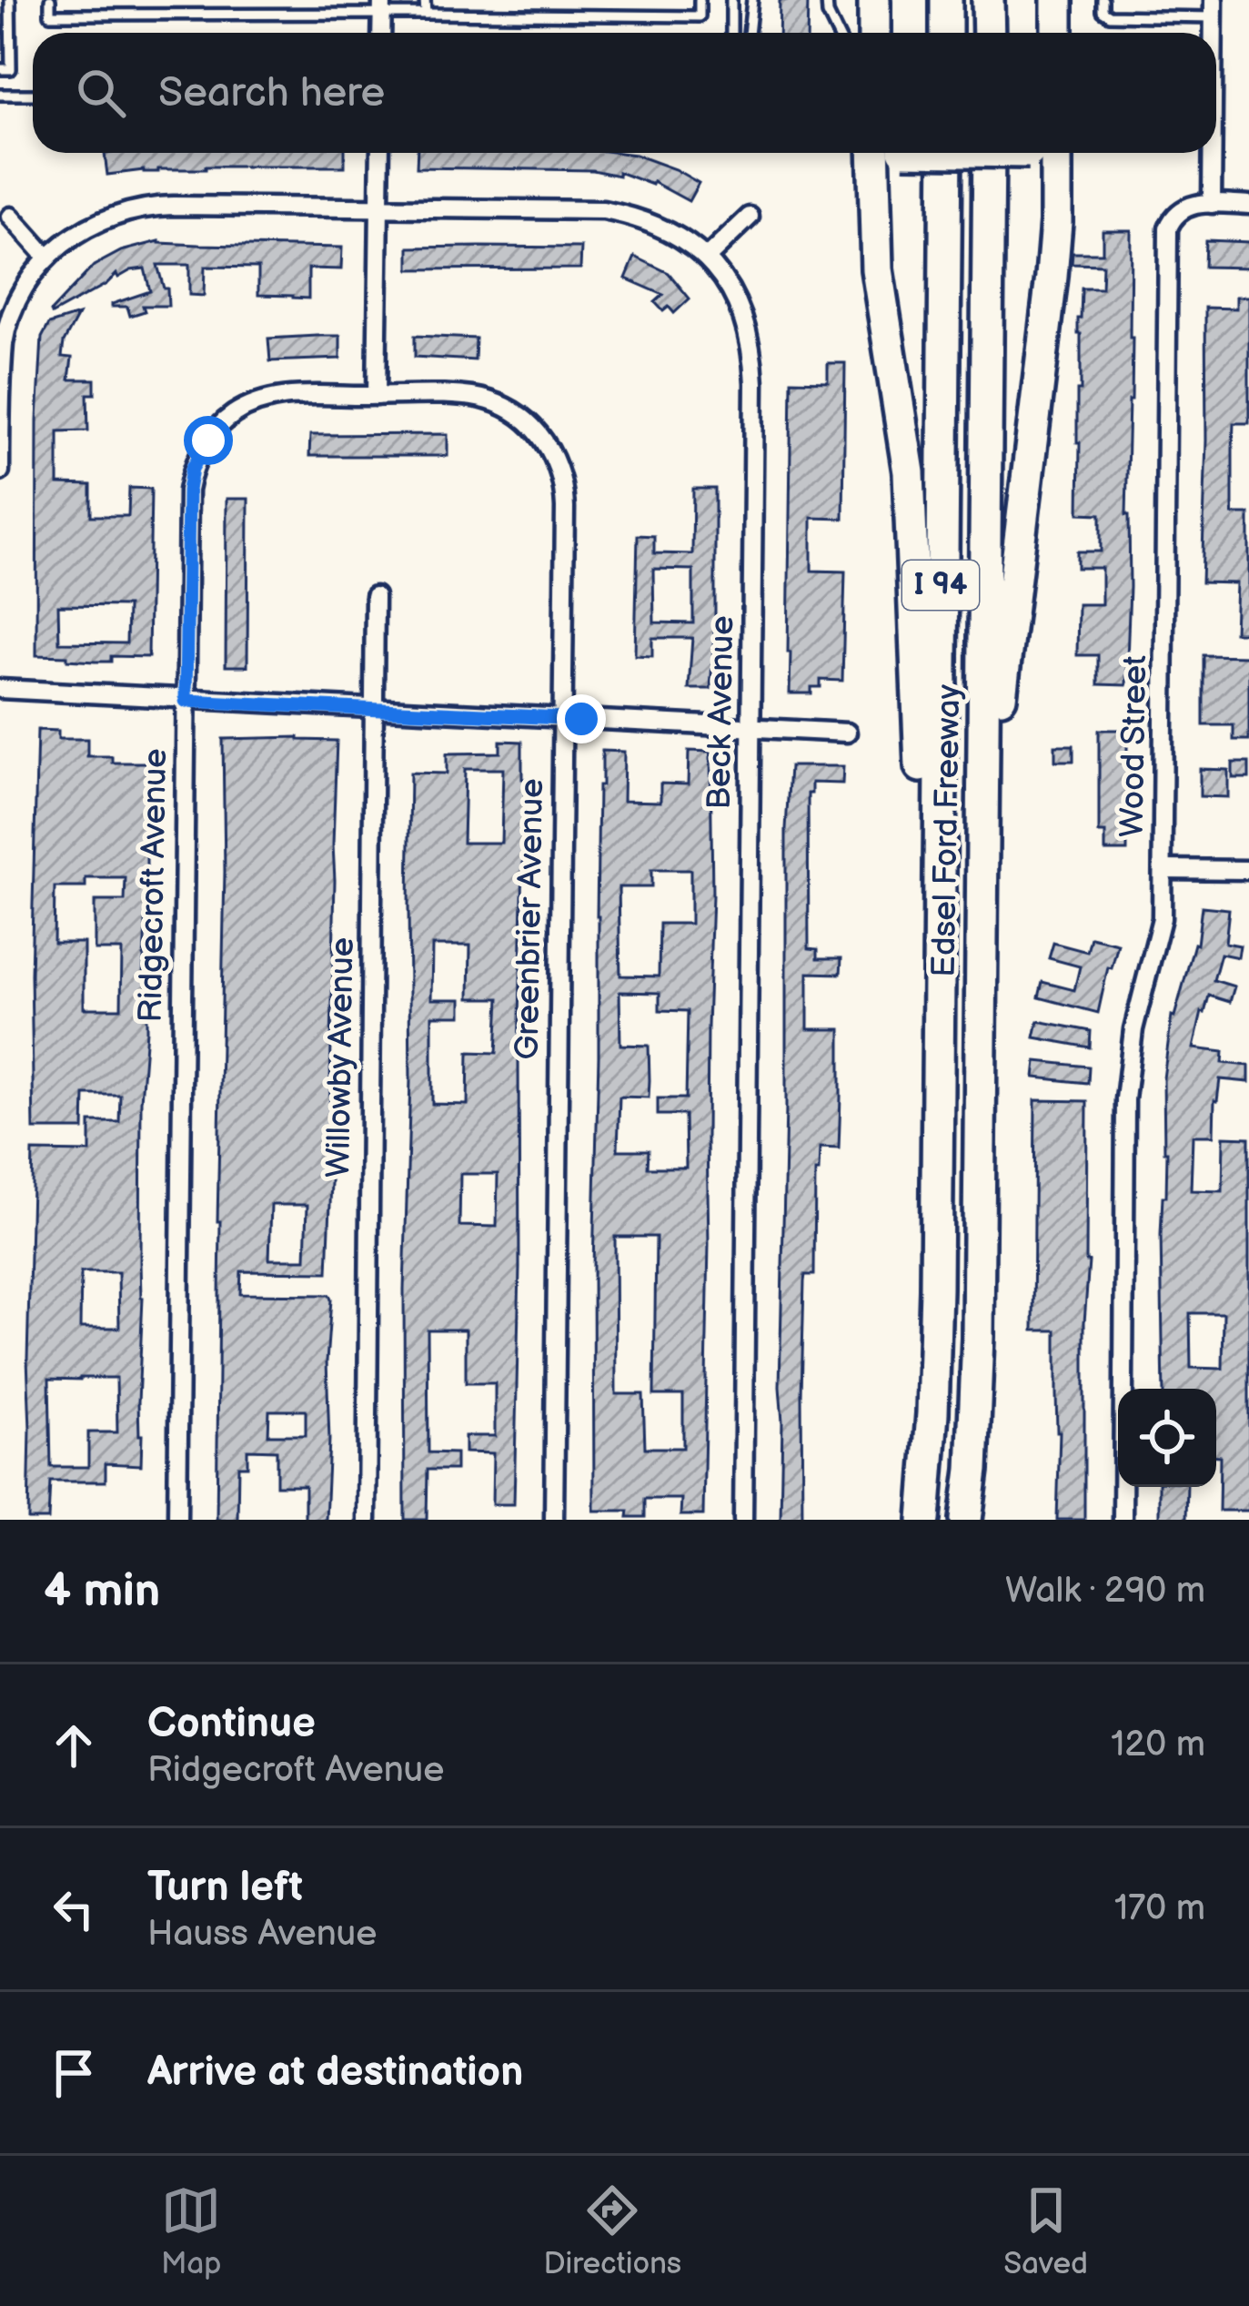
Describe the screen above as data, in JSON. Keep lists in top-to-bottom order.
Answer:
{
  "streets": {
    "highway": ["I 94", "Edsel Ford Freeway"],
    "street": [
      "Beck Avenue",
      "Wood Street",
      "Ridgecroft Avenue",
      "Greenbrier Avenue",
      "Willowby Avenue"
    ]
  },
  "crossings": [
    ["Ridgecroft Avenue", "Greenbrier Avenue"]
  ],
  "page": {
    "search": "Search here",
    "heading": ["4 min", "Walk · 290 m"],
    "list": [
      ["Continue", "Ridgecroft Avenue", "120 m"],
      ["Turn left", "Hauss Avenue", "170 m"],
      "Arrive at destination"
    ],
    "nav": ["Map", "Directions", "Saved"]
  }
}
